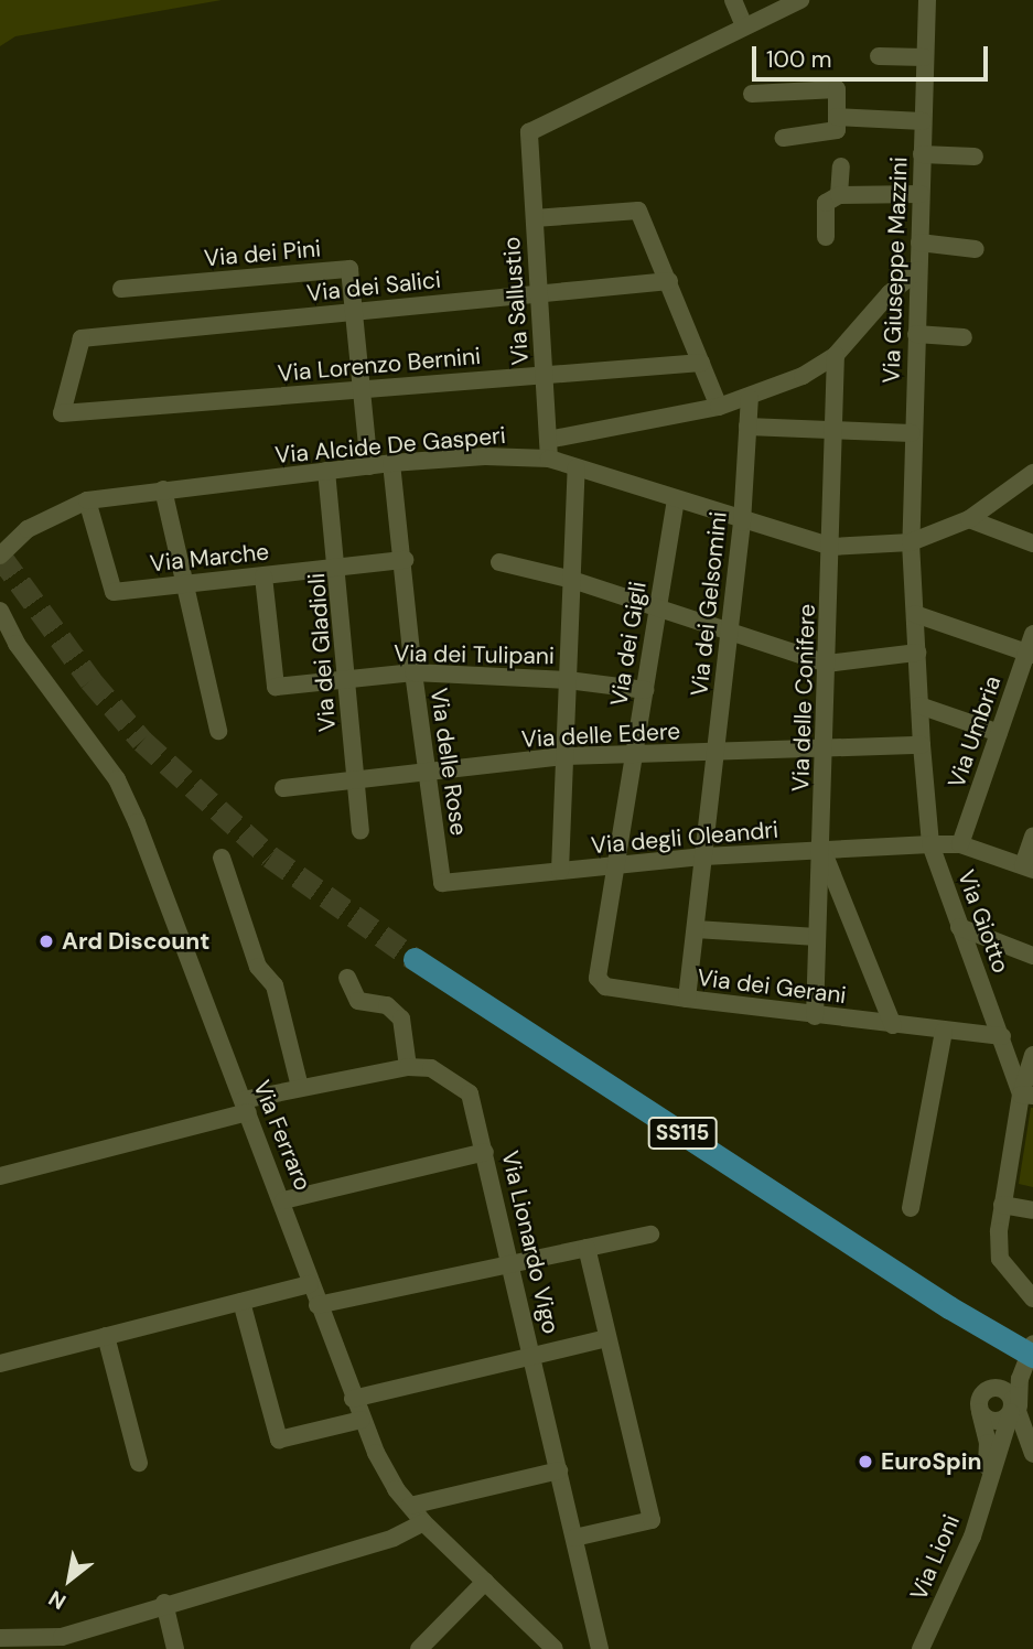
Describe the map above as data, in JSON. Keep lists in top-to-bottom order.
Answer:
{
  "streets": {
    "main road": ["SS115"],
    "street": [
      "Via dei Pini",
      "Via Giuseppe Mazzini",
      "Via dei Salici",
      "Via Sallustio",
      "Via Lorenzo Bernini",
      "Via Alcide De Gasperi",
      "Via Marche",
      "Via dei Gelsomini",
      "Via dei Gigli",
      "Via dei Gladioli",
      "Via dei Tulipani",
      "Via delle Conifere",
      "Via Umbria",
      "Via delle Edere",
      "Via delle Rose",
      "Via degli Oleandri",
      "Via Giotto",
      "Via dei Gerani",
      "Via Ferraro",
      "Via Lionardo Vigo",
      "Via Lioni"
    ]
  },
  "crossings": [
    ["Via dei Pini", "Via dei Salici"],
    ["Via dei Pini", "Via Lorenzo Bernini"],
    ["Via dei Pini", "Via Alcide De Gasperi"],
    ["Via Giuseppe Mazzini", "Via Alcide De Gasperi"],
    ["Via Giuseppe Mazzini", "Via Giotto"],
    ["Via dei Salici", "Via Sallustio"],
    ["Via dei Salici", "Via Lorenzo Bernini"],
    ["Via Sallustio", "Via Lorenzo Bernini"],
    ["Via Sallustio", "Via Alcide De Gasperi"],
    ["Via Alcide De Gasperi", "Via Marche"],
    ["Via Alcide De Gasperi", "Via dei Gelsomini"],
    ["Via Alcide De Gasperi", "Via dei Gigli"],
    ["Via Alcide De Gasperi", "Via dei Gladioli"],
    ["Via Alcide De Gasperi", "Via delle Conifere"],
    ["Via Alcide De Gasperi", "Via delle Rose"],
    ["Via Alcide De Gasperi", "Via Giotto"],
    ["Via Marche", "Via dei Gladioli"],
    ["Via Marche", "Via dei Tulipani"],
    ["Via Marche", "Via delle Rose"],
    ["Via dei Gelsomini", "Via delle Edere"],
    ["Via dei Gelsomini", "Via degli Oleandri"],
    ["Via dei Gelsomini", "Via dei Gerani"],
    ["Via dei Gigli", "Via dei Tulipani"],
    ["Via dei Gigli", "Via delle Edere"],
    ["Via dei Gigli", "Via degli Oleandri"],
    ["Via dei Gigli", "Via dei Gerani"],
    ["Via dei Gladioli", "Via dei Tulipani"],
    ["Via dei Gladioli", "Via delle Edere"],
    ["Via dei Tulipani", "Via delle Rose"],
    ["Via delle Conifere", "Via delle Edere"],
    ["Via delle Conifere", "Via degli Oleandri"],
    ["Via delle Conifere", "Via dei Gerani"],
    ["Via Umbria", "Via degli Oleandri"],
    ["Via delle Edere", "Via delle Rose"],
    ["Via delle Edere", "Via Giotto"],
    ["Via delle Rose", "Via degli Oleandri"],
    ["Via degli Oleandri", "Via Giotto"],
    ["Via Giotto", "Via dei Gerani"]
  ],
  "places": ["Ard Discount", "EuroSpin"],
  "scale_bar": "100 m",
  "north": "bottom left"
}
